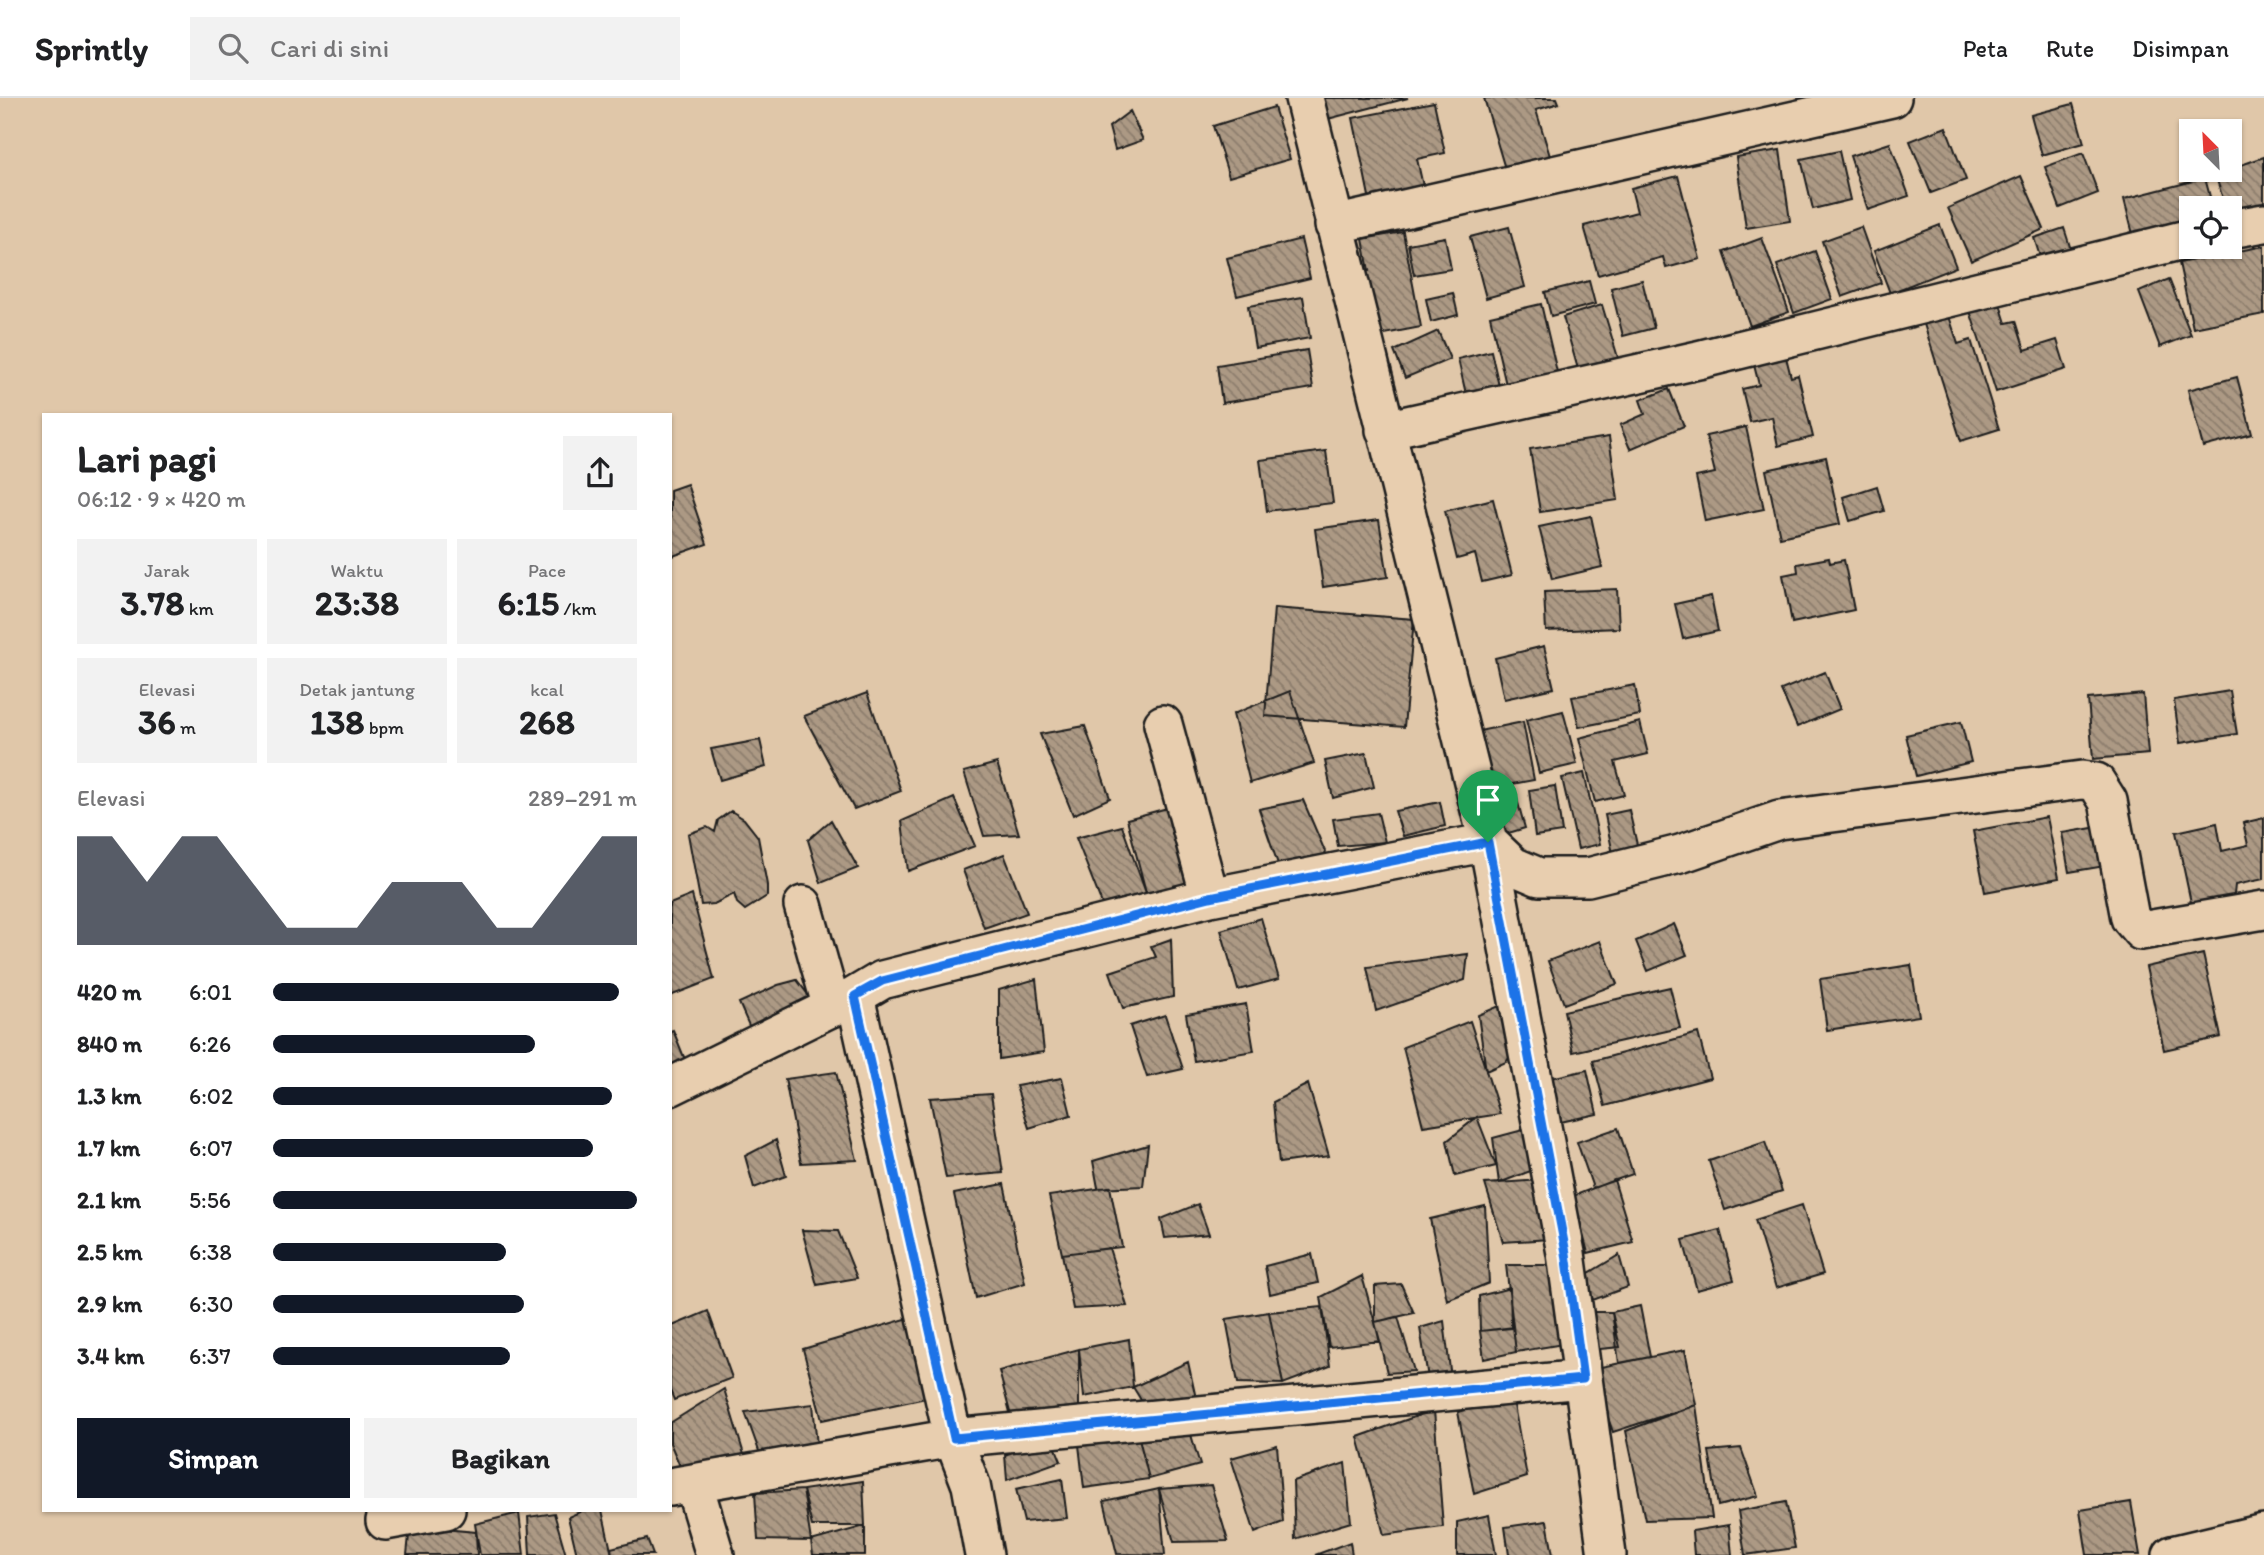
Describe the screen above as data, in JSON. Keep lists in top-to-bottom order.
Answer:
{
  "north": "top left",
  "page": {
    "header": "Sprintly",
    "search": "Cari di sini",
    "nav": ["Peta", "Rute", "Disimpan"],
    "heading": ["Lari pagi", "06:12 · 9 × 420 m"],
    "stats": [
      ["Jarak", "3.78 km"],
      ["Waktu", "23:38"],
      ["Pace", "6:15 /km"],
      ["Elevasi", "36 m"],
      ["Detak jantung", "138 bpm"],
      ["kcal", "268"]
    ],
    "chart": ["Elevasi", "289–291 m"],
    "list": [
      {
        "name": "420 m",
        "note": "6:01"
      },
      {
        "name": "840 m",
        "note": "6:26"
      },
      {
        "name": "1.3 km",
        "note": "6:02"
      },
      {
        "name": "1.7 km",
        "note": "6:07"
      },
      {
        "name": "2.1 km",
        "note": "5:56"
      },
      {
        "name": "2.5 km",
        "note": "6:38"
      },
      {
        "name": "2.9 km",
        "note": "6:30"
      },
      {
        "name": "3.4 km",
        "note": "6:37"
      }
    ],
    "buttons": ["Simpan", "Bagikan"]
  }
}
